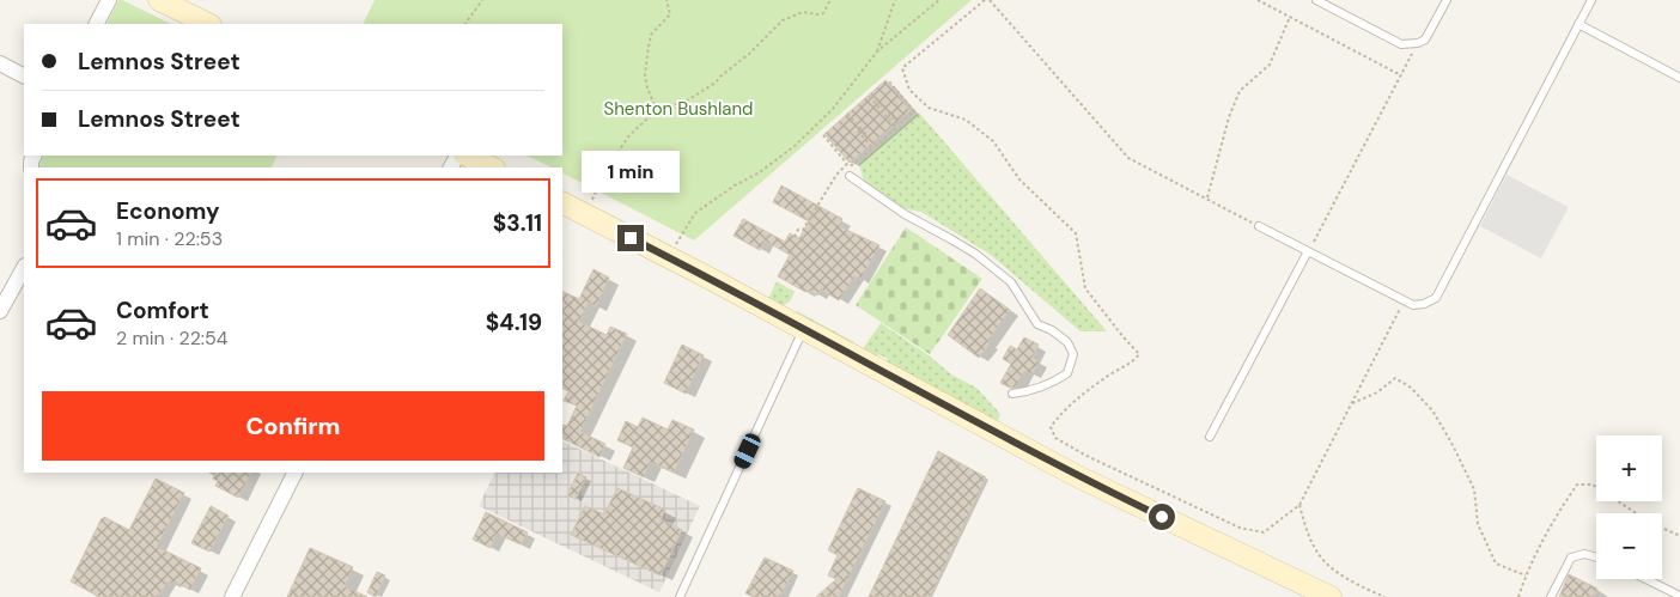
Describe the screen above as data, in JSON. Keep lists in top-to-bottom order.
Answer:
{
  "parks": ["Shenton Bushland"],
  "page": {
    "banner": ["Lemnos Street", "Lemnos Street"],
    "bubble": "1 min",
    "list": [
      {
        "name": "Economy",
        "note": "1 min · 22:53",
        "value": "$3.11"
      },
      {
        "name": "Comfort",
        "note": "2 min · 22:54",
        "value": "$4.19"
      }
    ],
    "buttons": "Confirm",
    "map_buttons": ["+", "−"]
  }
}
